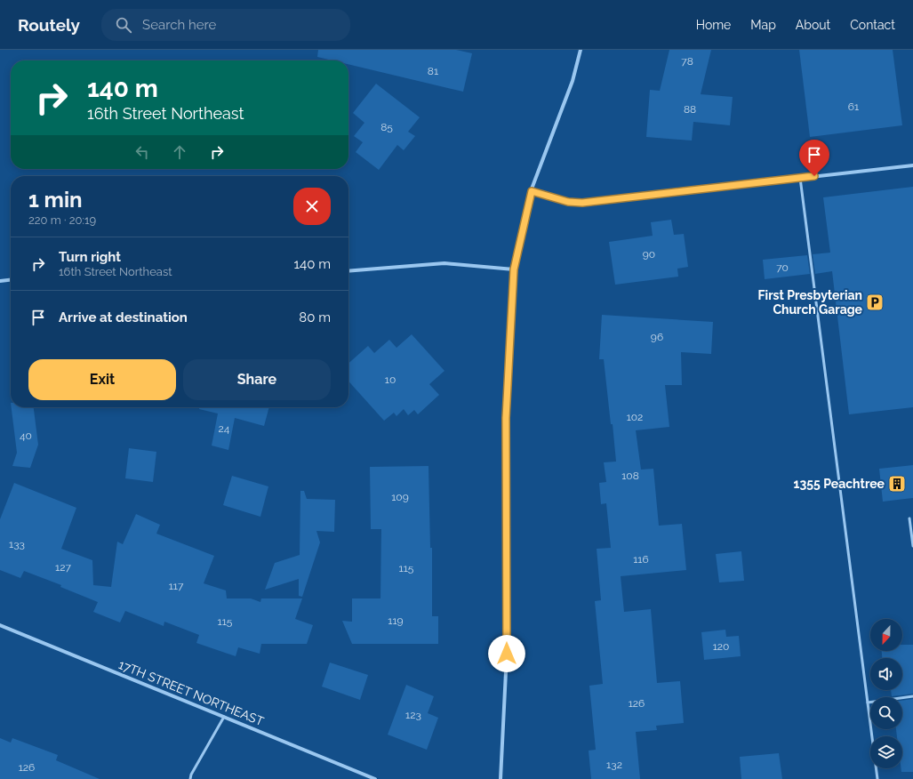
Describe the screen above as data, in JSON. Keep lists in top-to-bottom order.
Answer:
{
  "streets": {
    "street": ["17TH STREET NORTHEAST"]
  },
  "places": {
    "parking": ["First Presbyterian Church Garage"],
    "building": ["1355 Peachtree"]
  },
  "house_numbers": [
    "78",
    "81",
    "61",
    "88",
    "85",
    "90",
    "70",
    "96",
    "10",
    "102",
    "24",
    "40",
    "108",
    "109",
    "133",
    "116",
    "127",
    "115",
    "117",
    "119",
    "115",
    "120",
    "126",
    "123",
    "132",
    "126"
  ],
  "north": "bottom",
  "page": {
    "header": "Routely",
    "search": "Search here",
    "nav": [
      "Home",
      "Map",
      "About",
      "Contact"
    ],
    "turn": ["140 m", "16th Street Northeast"],
    "heading": ["1 min", "220 m · 20:19"],
    "list": [
      {
        "name": "Turn right",
        "note": "16th Street Northeast",
        "value": "140 m"
      },
      {
        "name": "Arrive at destination",
        "value": "80 m"
      }
    ],
    "buttons": ["Exit", "Share"]
  }
}
